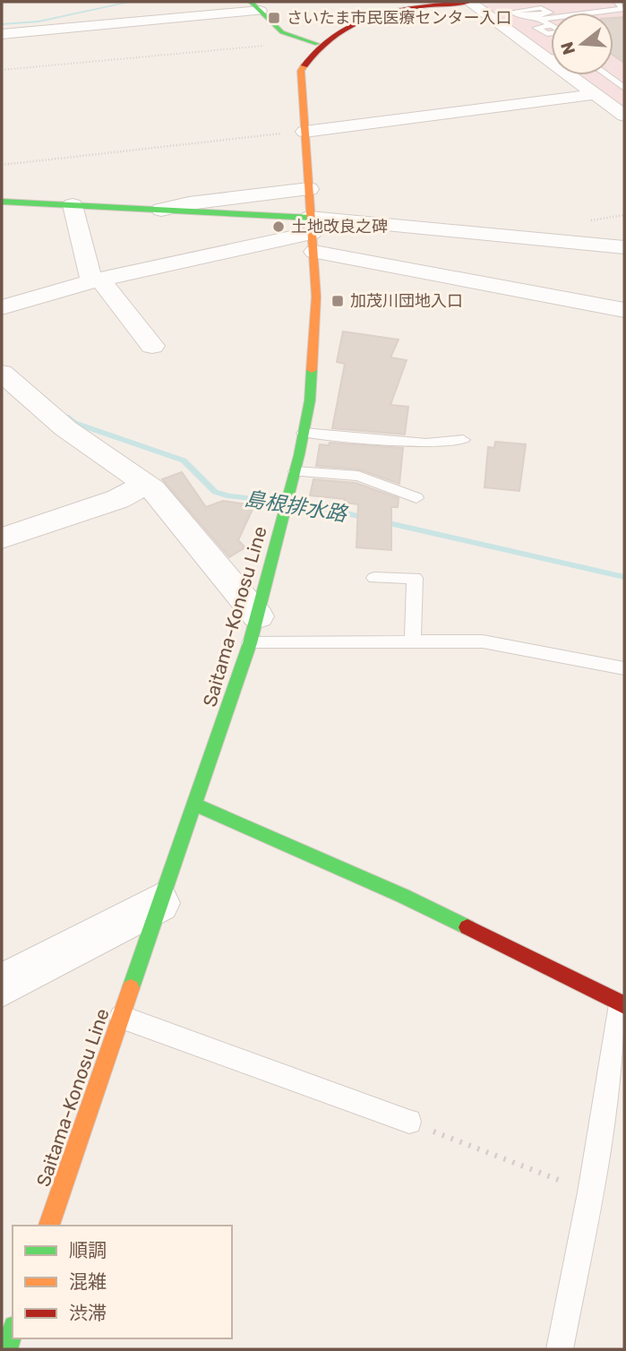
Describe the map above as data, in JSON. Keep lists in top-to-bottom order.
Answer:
{
  "streets": {
    "main road": ["Saitama-Konosu Line"]
  },
  "water": ["島根排水路"],
  "places": {
    "transit": ["さいたま市民医療センター入口", "加茂川団地入口"],
    "other": ["土地改良之碑"]
  },
  "legend": ["順調", "混雑", "渋滞"],
  "north": "left"
}
